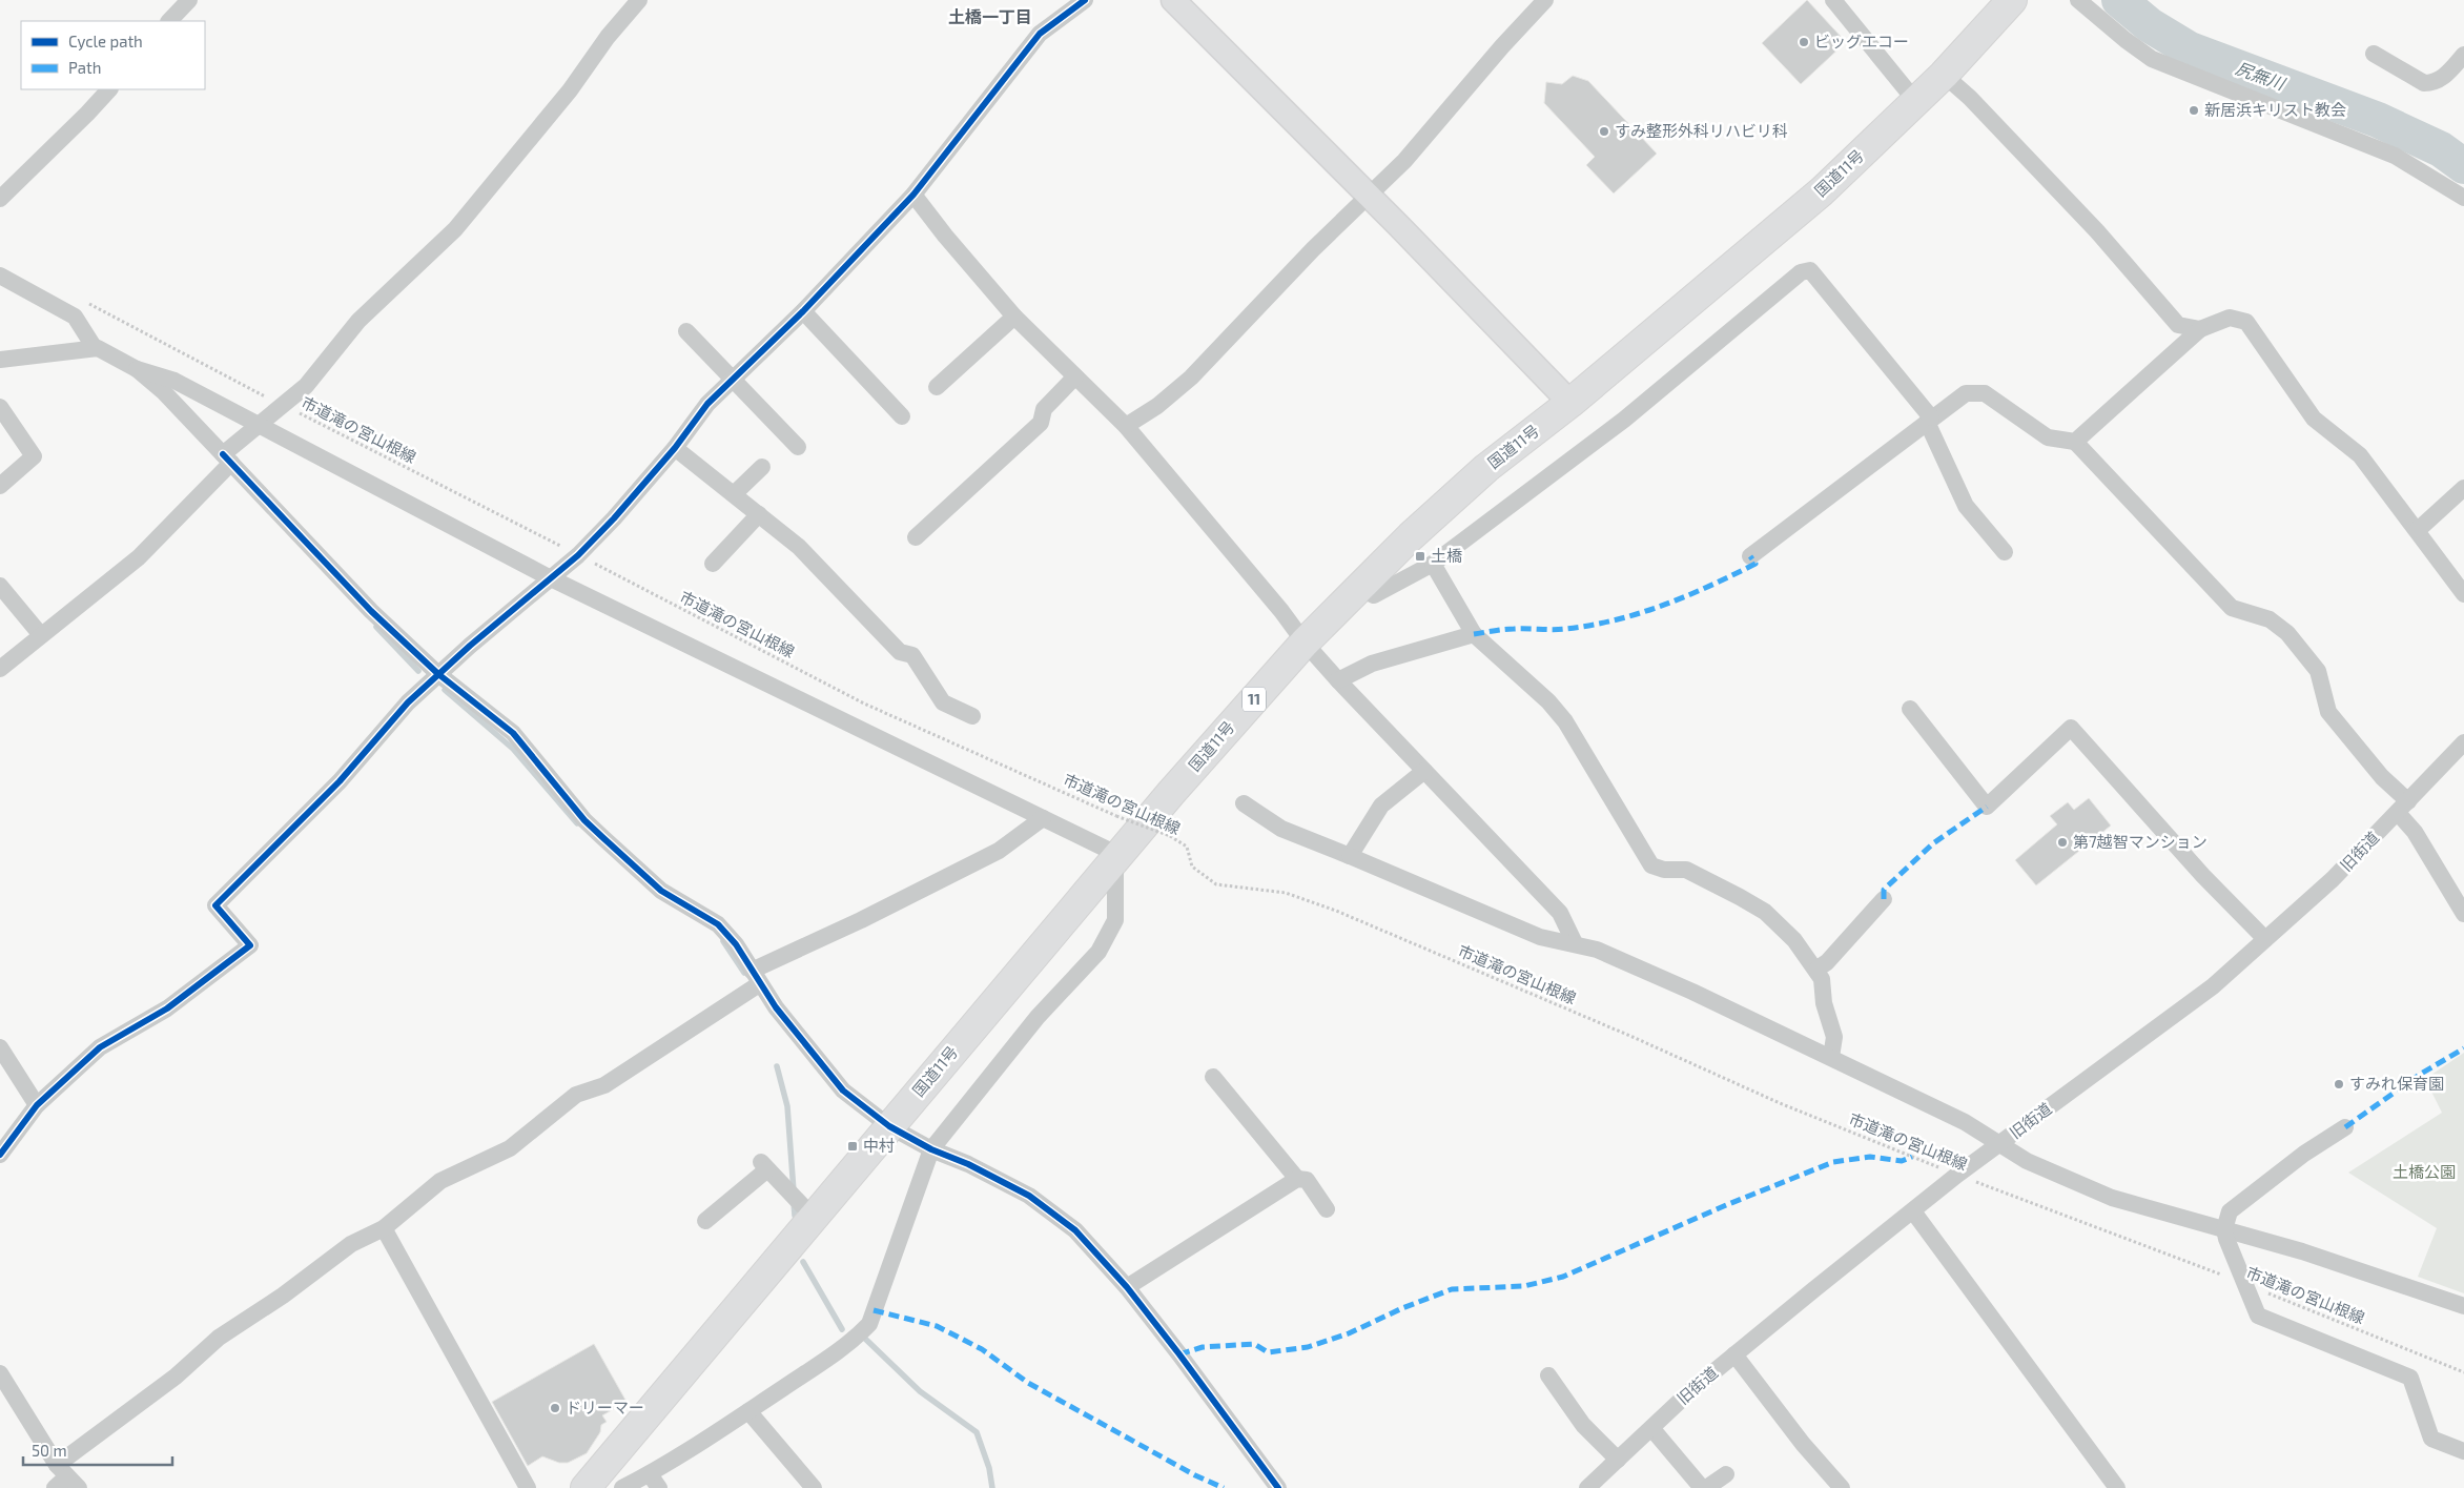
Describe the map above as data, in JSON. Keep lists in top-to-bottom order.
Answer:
{
  "streets": {
    "highway": ["国道11号", "11"],
    "street": ["旧街道"],
    "path": ["市道滝の宮山根線"]
  },
  "crossings": [
    ["市道滝の宮山根線", "旧街道"]
  ],
  "districts": ["土橋一丁目"],
  "water": ["尻無川"],
  "parks": ["土橋公園"],
  "places": {
    "other": [
      "ビッグエコー",
      "新居浜キリスト教会",
      "すみ整形外科リハビリ科",
      "第7越智マンション",
      "すみれ保育園",
      "ドリーマー"
    ],
    "transit": ["土橋", "中村"]
  },
  "legend": ["Cycle path", "Path"],
  "scale_bar": "50 m"
}
